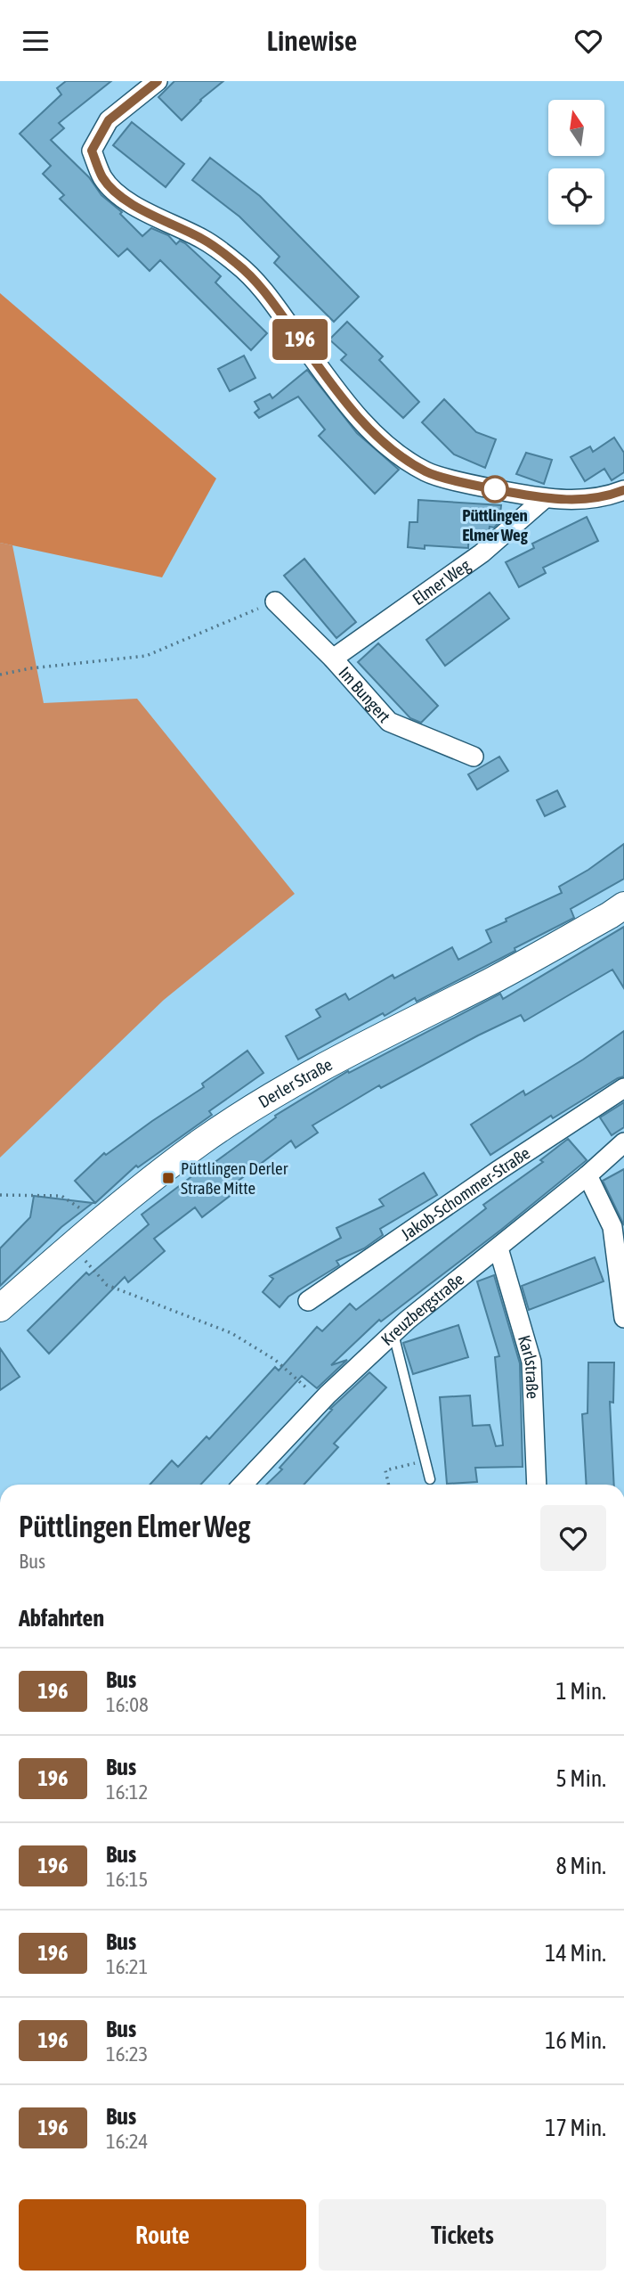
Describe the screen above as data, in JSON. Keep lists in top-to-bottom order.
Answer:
{
  "streets": {
    "street": [
      "Elmer Weg",
      "Im Bungert",
      "Derler Straße",
      "Jakob-Schommer-Straße",
      "Kreuzbergstraße",
      "Karlstraße"
    ]
  },
  "crossings": [
    ["Elmer Weg", "Im Bungert"],
    ["Kreuzbergstraße", "Karlstraße"]
  ],
  "places": {
    "other": ["Püttlingen Elmer Weg"],
    "transit": ["Püttlingen Derler Straße Mitte"]
  },
  "lines": ["bus line 196"],
  "north": "top",
  "page": {
    "header": "Linewise",
    "on_map": "196",
    "heading": [
      ["Püttlingen Elmer Weg", "Bus"],
      "Abfahrten"
    ],
    "list": [
      {
        "mark": "196",
        "name": "Bus",
        "note": "16:08",
        "value": "1 Min."
      },
      {
        "mark": "196",
        "name": "Bus",
        "note": "16:12",
        "value": "5 Min."
      },
      {
        "mark": "196",
        "name": "Bus",
        "note": "16:15",
        "value": "8 Min."
      },
      {
        "mark": "196",
        "name": "Bus",
        "note": "16:21",
        "value": "14 Min."
      },
      {
        "mark": "196",
        "name": "Bus",
        "note": "16:23",
        "value": "16 Min."
      },
      {
        "mark": "196",
        "name": "Bus",
        "note": "16:24",
        "value": "17 Min."
      }
    ],
    "buttons": ["Route", "Tickets"]
  }
}
